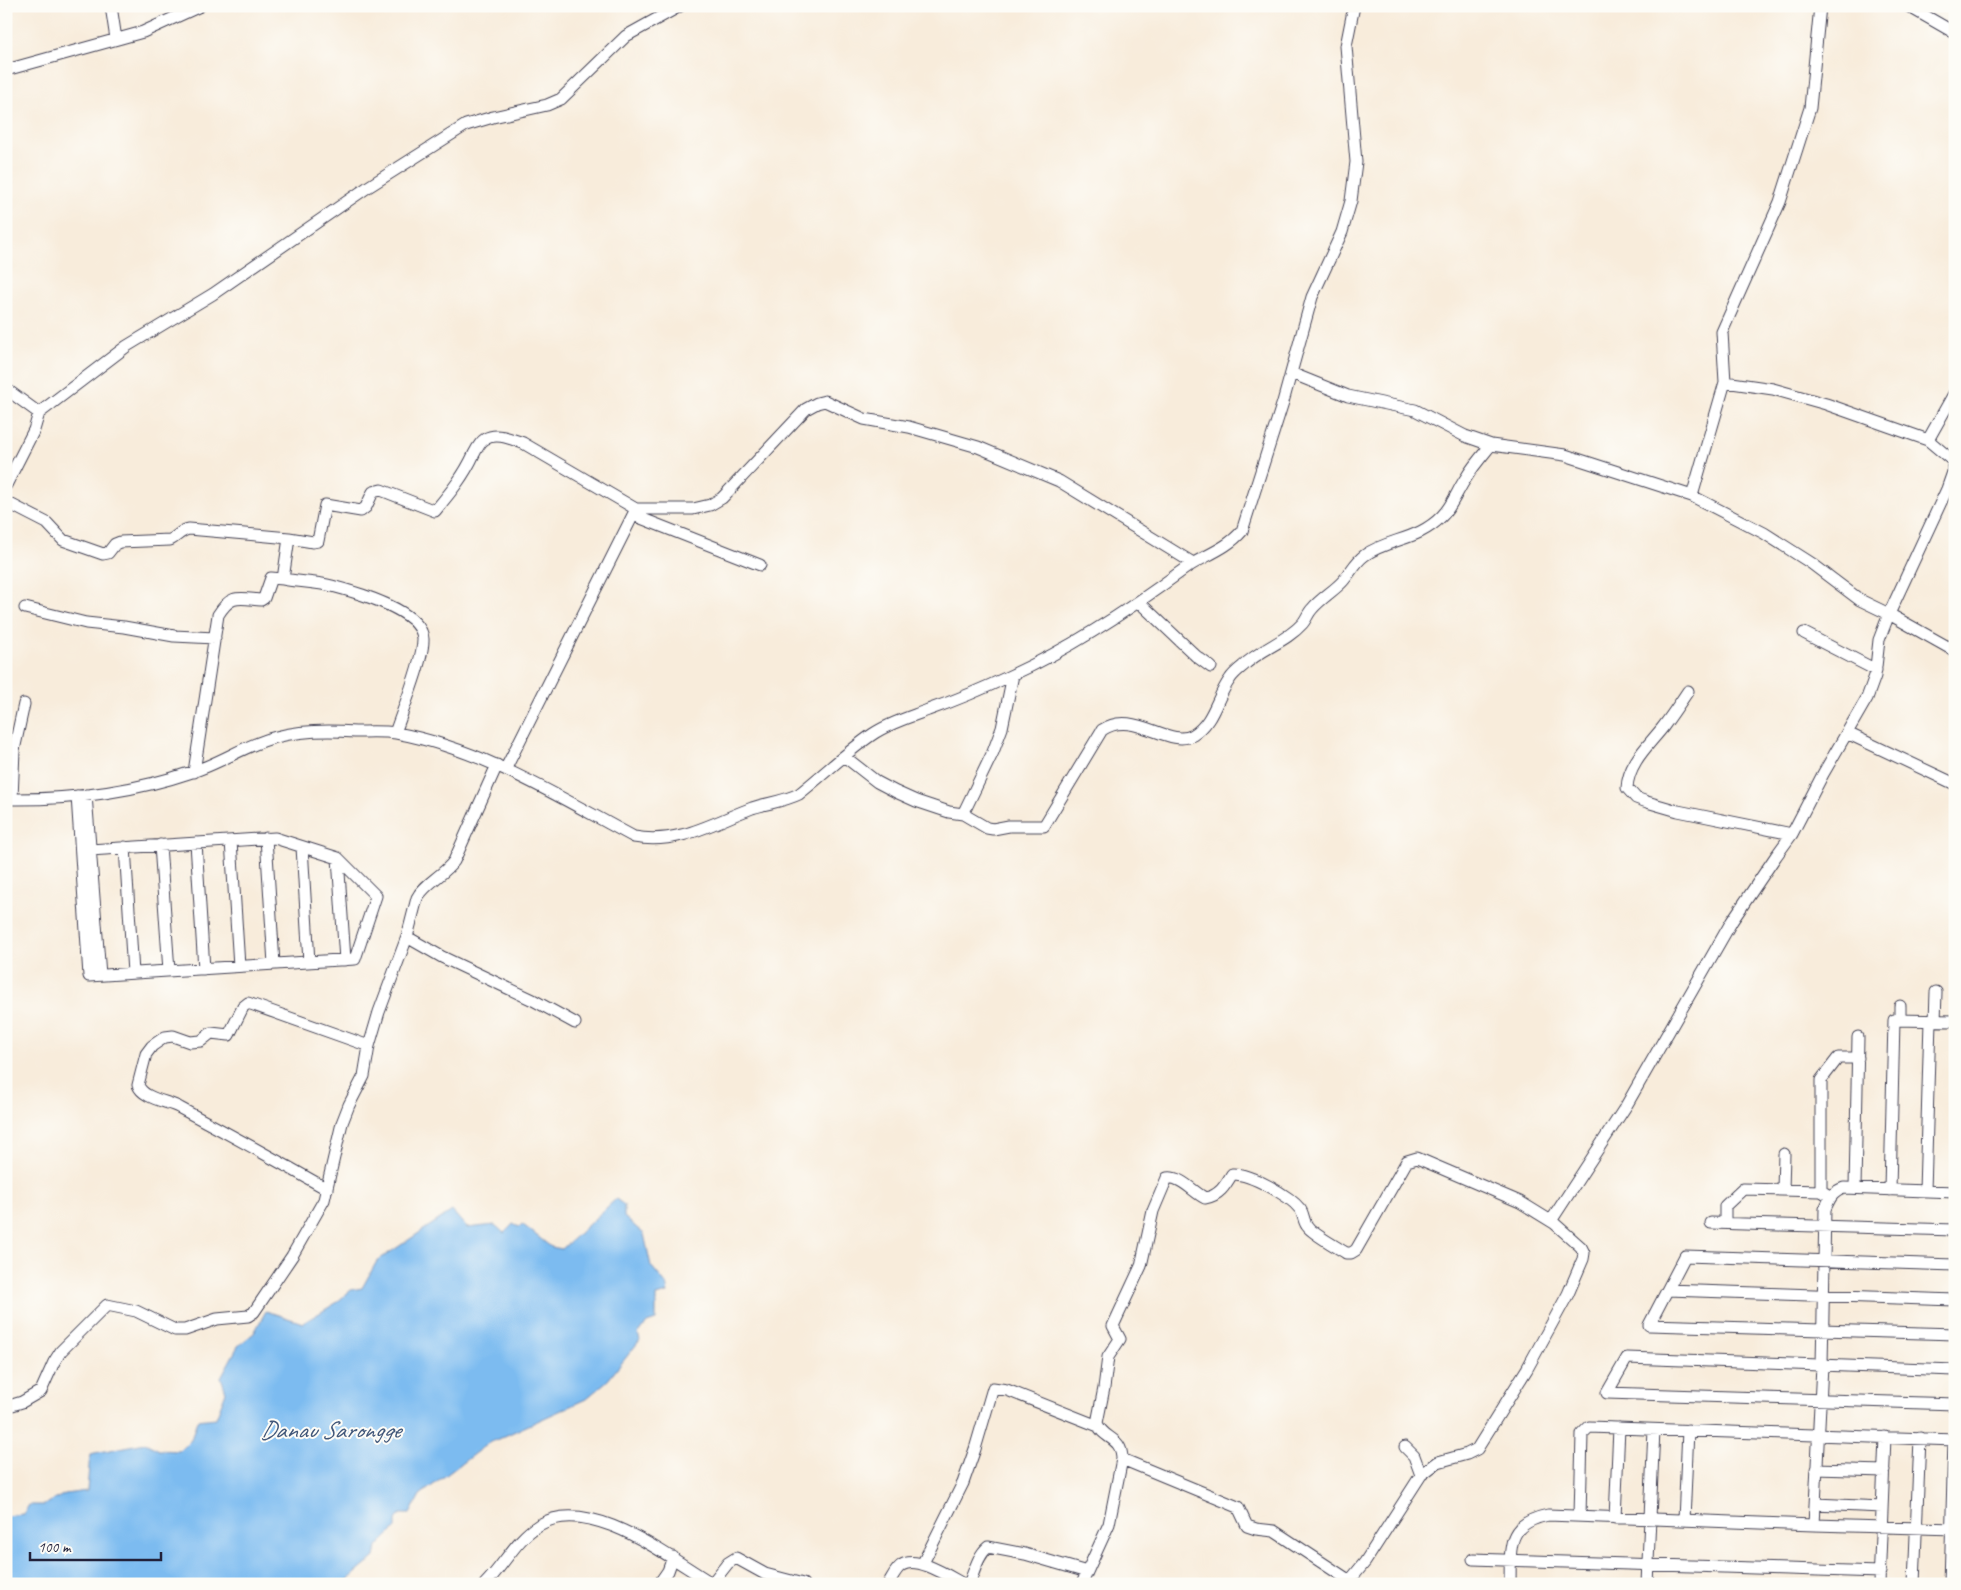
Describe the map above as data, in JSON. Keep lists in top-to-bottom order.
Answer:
{
  "water": ["Danau Sarongge"],
  "scale_bar": "100 m"
}
